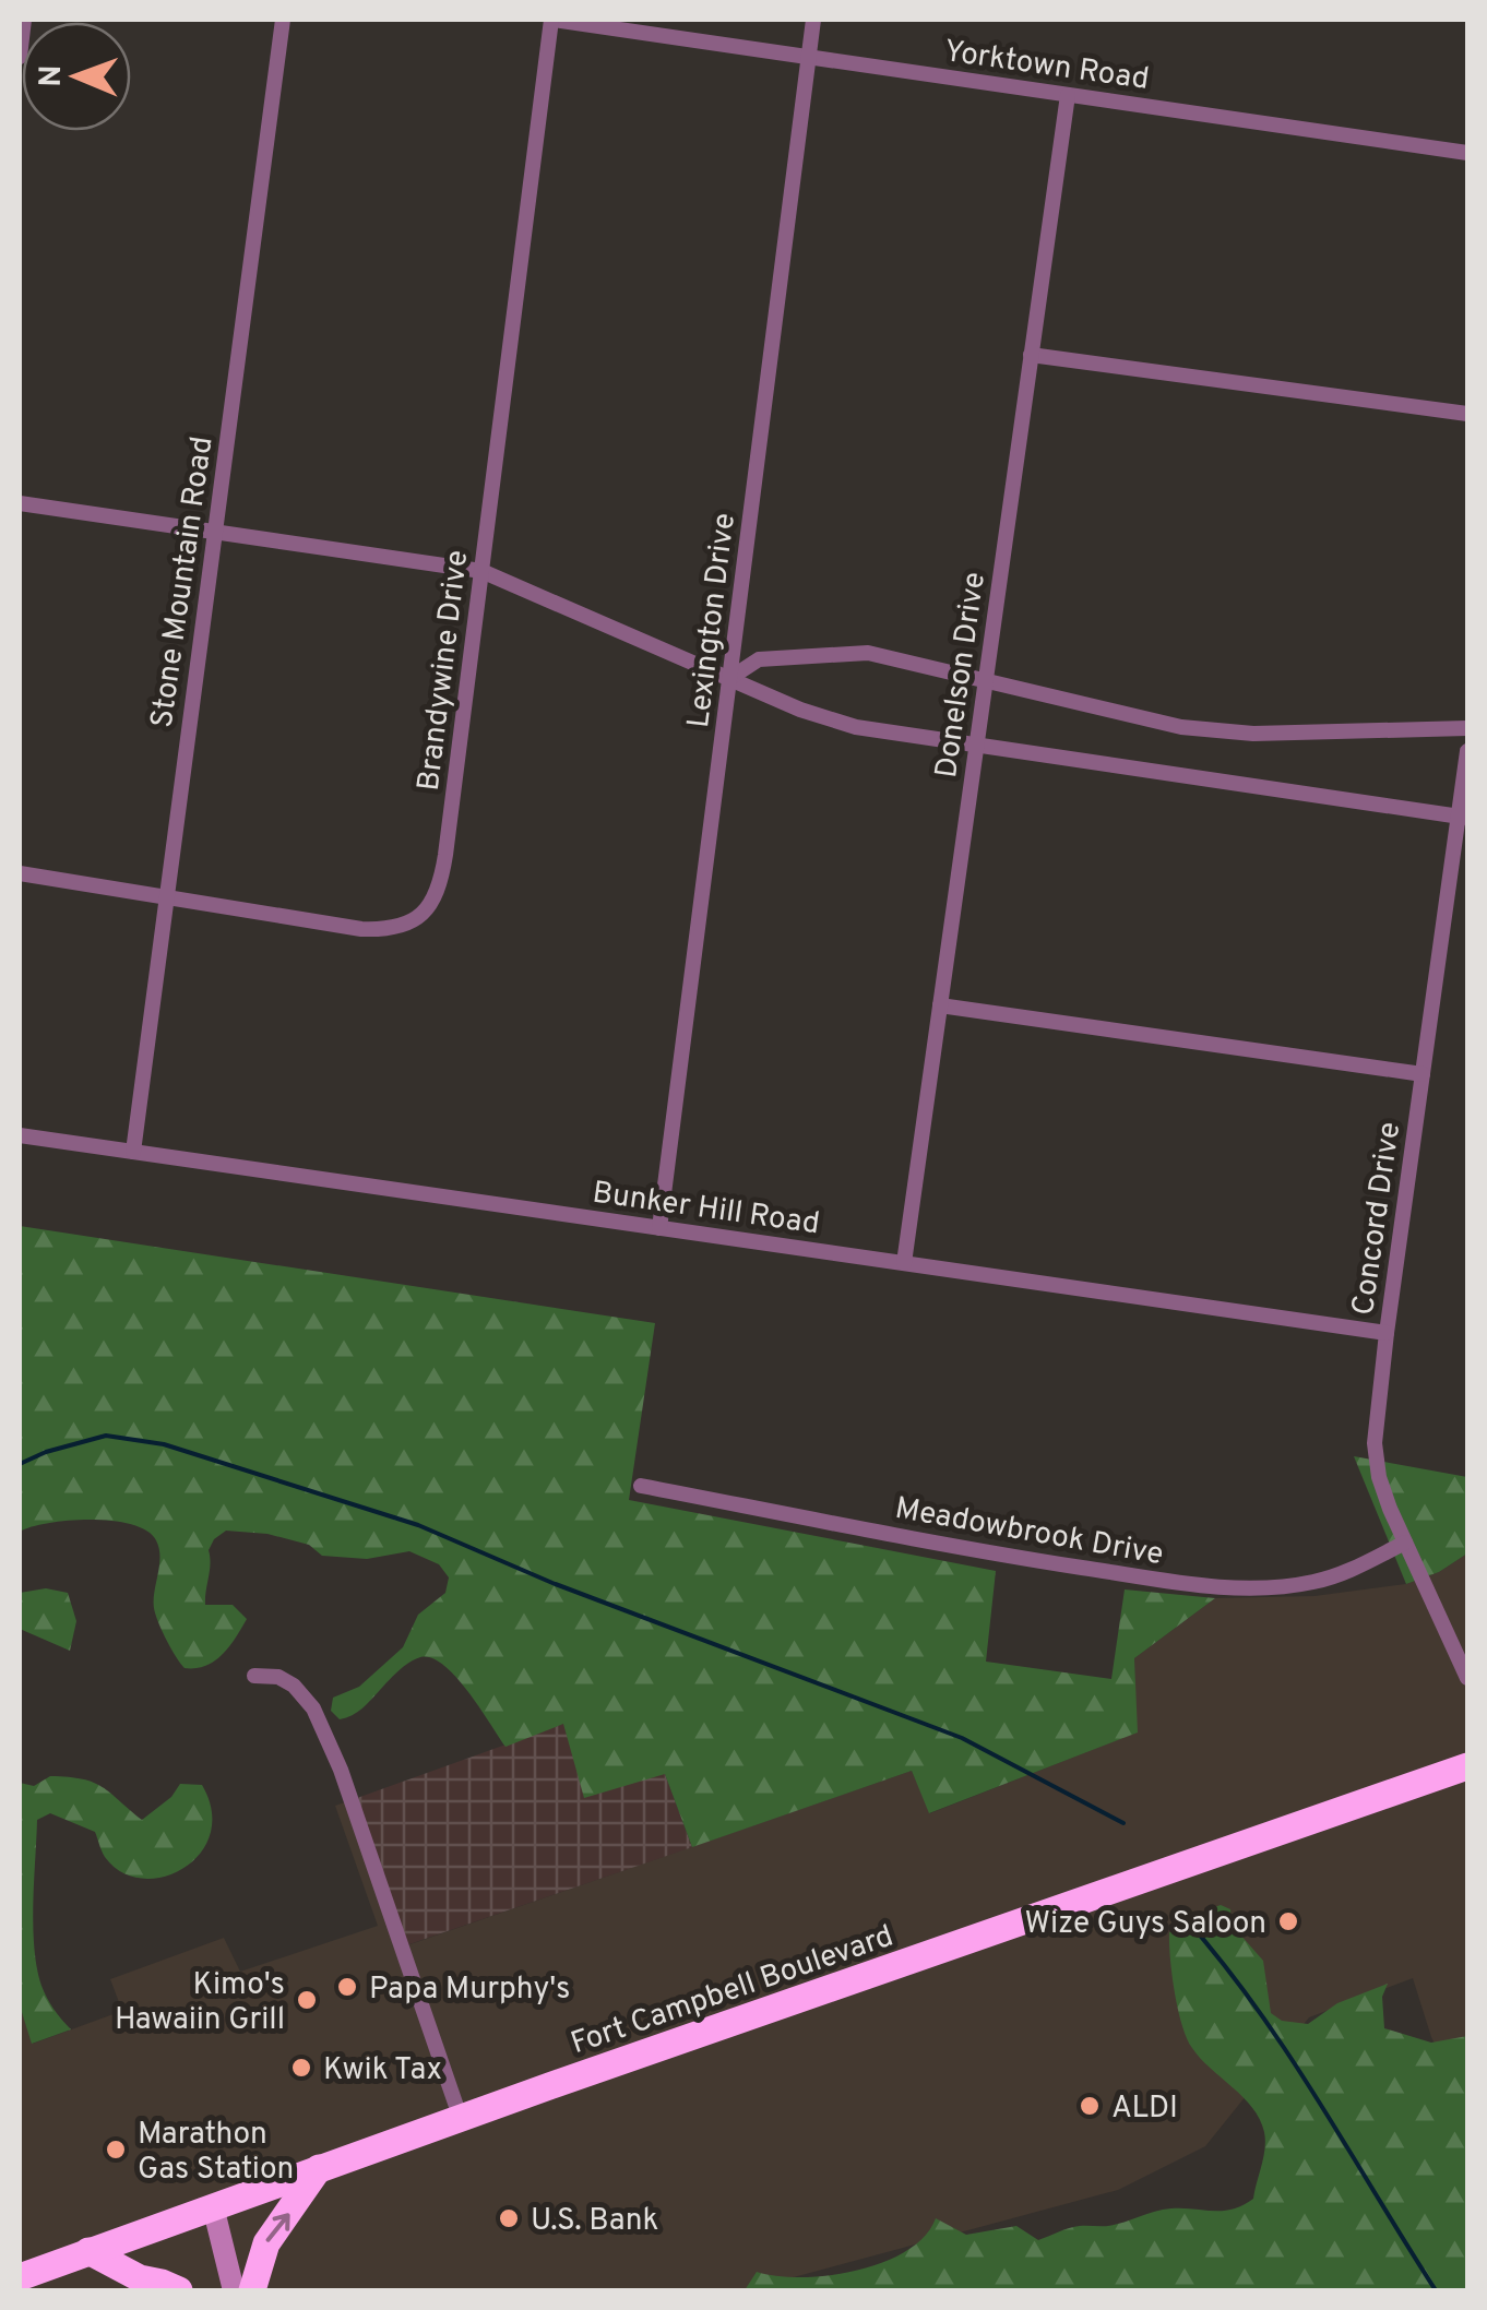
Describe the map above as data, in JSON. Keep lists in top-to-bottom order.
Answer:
{
  "streets": {
    "highway": ["Fort Campbell Boulevard"],
    "street": [
      "Yorktown Road",
      "Stone Mountain Road",
      "Lexington Drive",
      "Brandywine Drive",
      "Donelson Drive",
      "Bunker Hill Road",
      "Concord Drive",
      "Meadowbrook Drive"
    ]
  },
  "crossings": [
    ["Yorktown Road", "Lexington Drive"],
    ["Yorktown Road", "Brandywine Drive"],
    ["Yorktown Road", "Donelson Drive"],
    ["Stone Mountain Road", "Brandywine Drive"],
    ["Stone Mountain Road", "Bunker Hill Road"],
    ["Lexington Drive", "Bunker Hill Road"],
    ["Donelson Drive", "Bunker Hill Road"],
    ["Bunker Hill Road", "Concord Drive"],
    ["Concord Drive", "Meadowbrook Drive"]
  ],
  "places": [
    "Wize Guys Saloon",
    "Papa Murphy's",
    "Kimo's Hawaiin Grill",
    "Kwik Tax",
    "ALDI",
    "Marathon Gas Station",
    "U.S. Bank"
  ],
  "north": "left"
}
